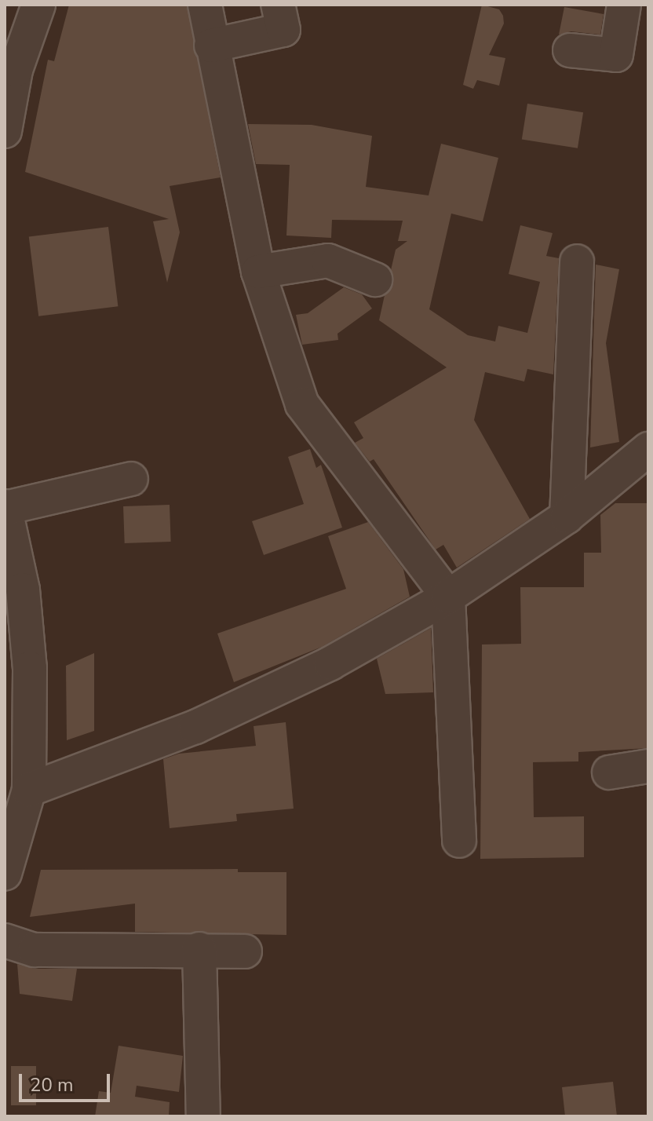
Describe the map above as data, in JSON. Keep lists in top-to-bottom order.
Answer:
{
  "scale_bar": "20 m"
}
